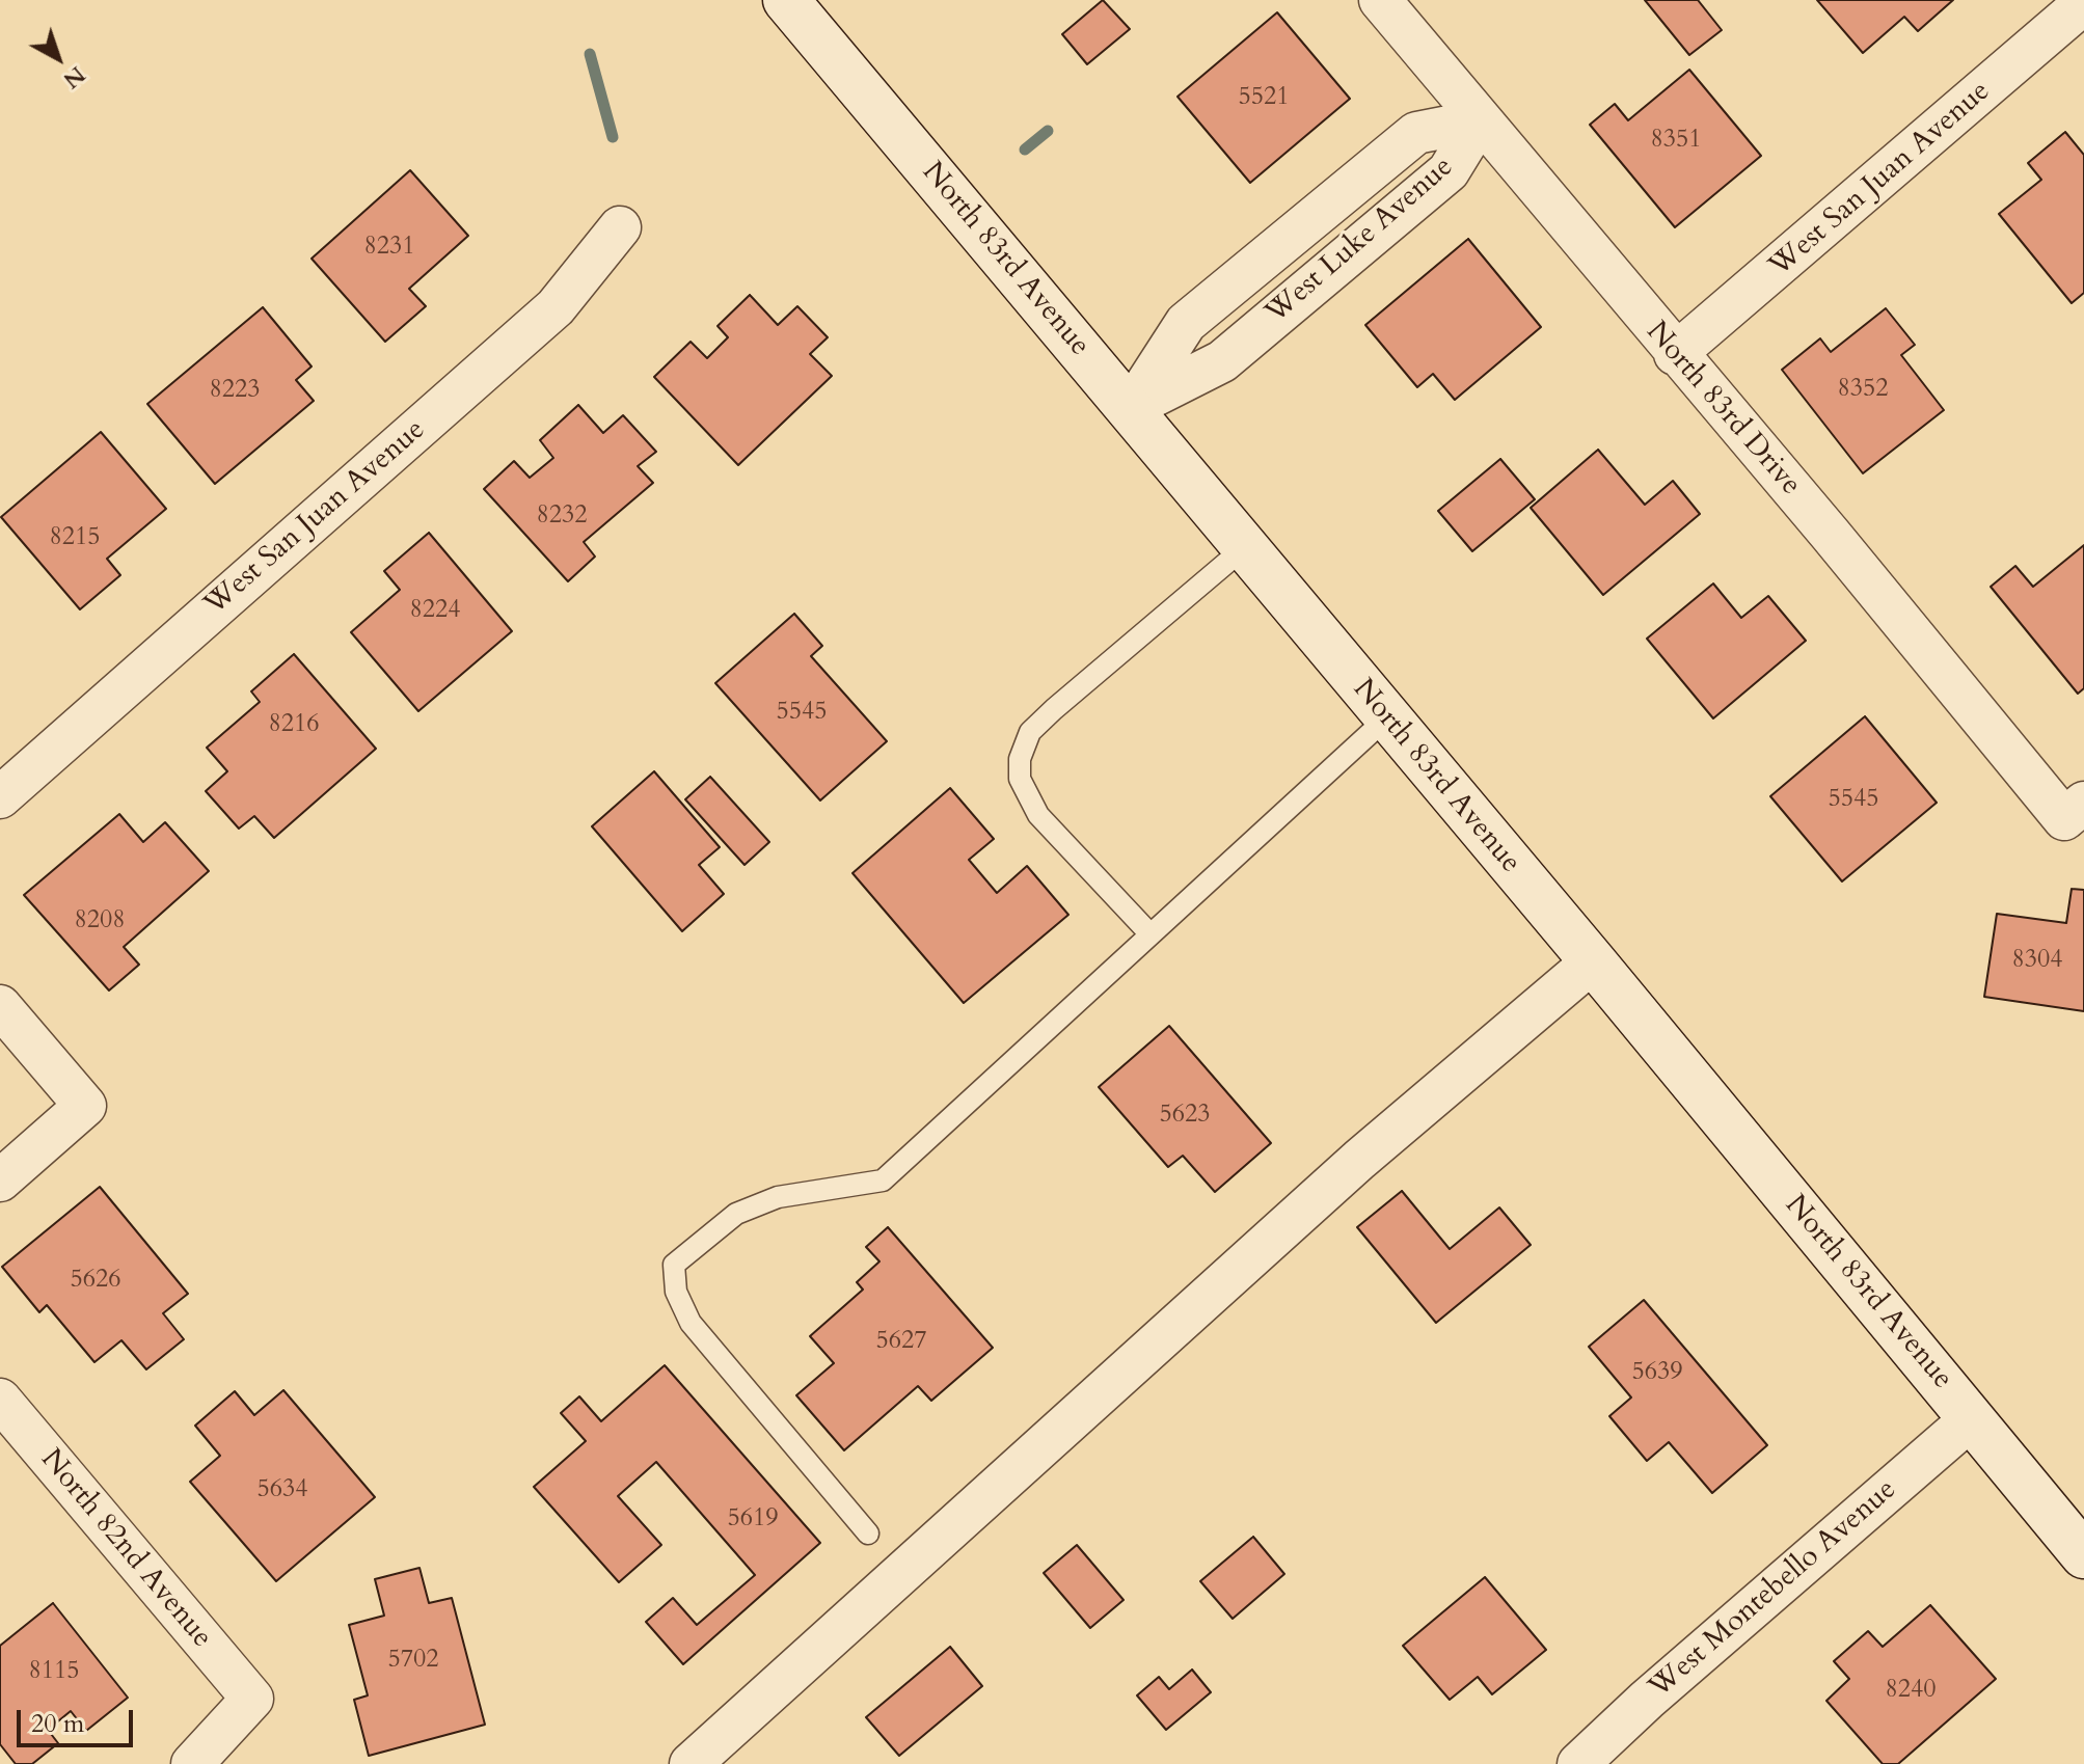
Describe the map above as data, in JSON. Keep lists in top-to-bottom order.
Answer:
{
  "streets": {
    "main road": ["North 83rd Avenue"],
    "street": [
      "West San Juan Avenue",
      "West Luke Avenue",
      "North 83rd Drive",
      "North 82nd Avenue",
      "West Montebello Avenue"
    ]
  },
  "crossings": [
    ["West San Juan Avenue", "North 83rd Drive"],
    ["West Luke Avenue", "North 83rd Avenue"],
    ["West Luke Avenue", "North 83rd Drive"],
    ["North 83rd Avenue", "West Montebello Avenue"]
  ],
  "house_numbers": [
    "5521",
    "8351",
    "8231",
    "8352",
    "8223",
    "8232",
    "8215",
    "8224",
    "5545",
    "8216",
    "5545",
    "8208",
    "8304",
    "5623",
    "5626",
    "5627",
    "5639",
    "5634",
    "5619",
    "5702",
    "8115",
    "8240"
  ],
  "scale_bar": "20 m",
  "north": "bottom right"
}
